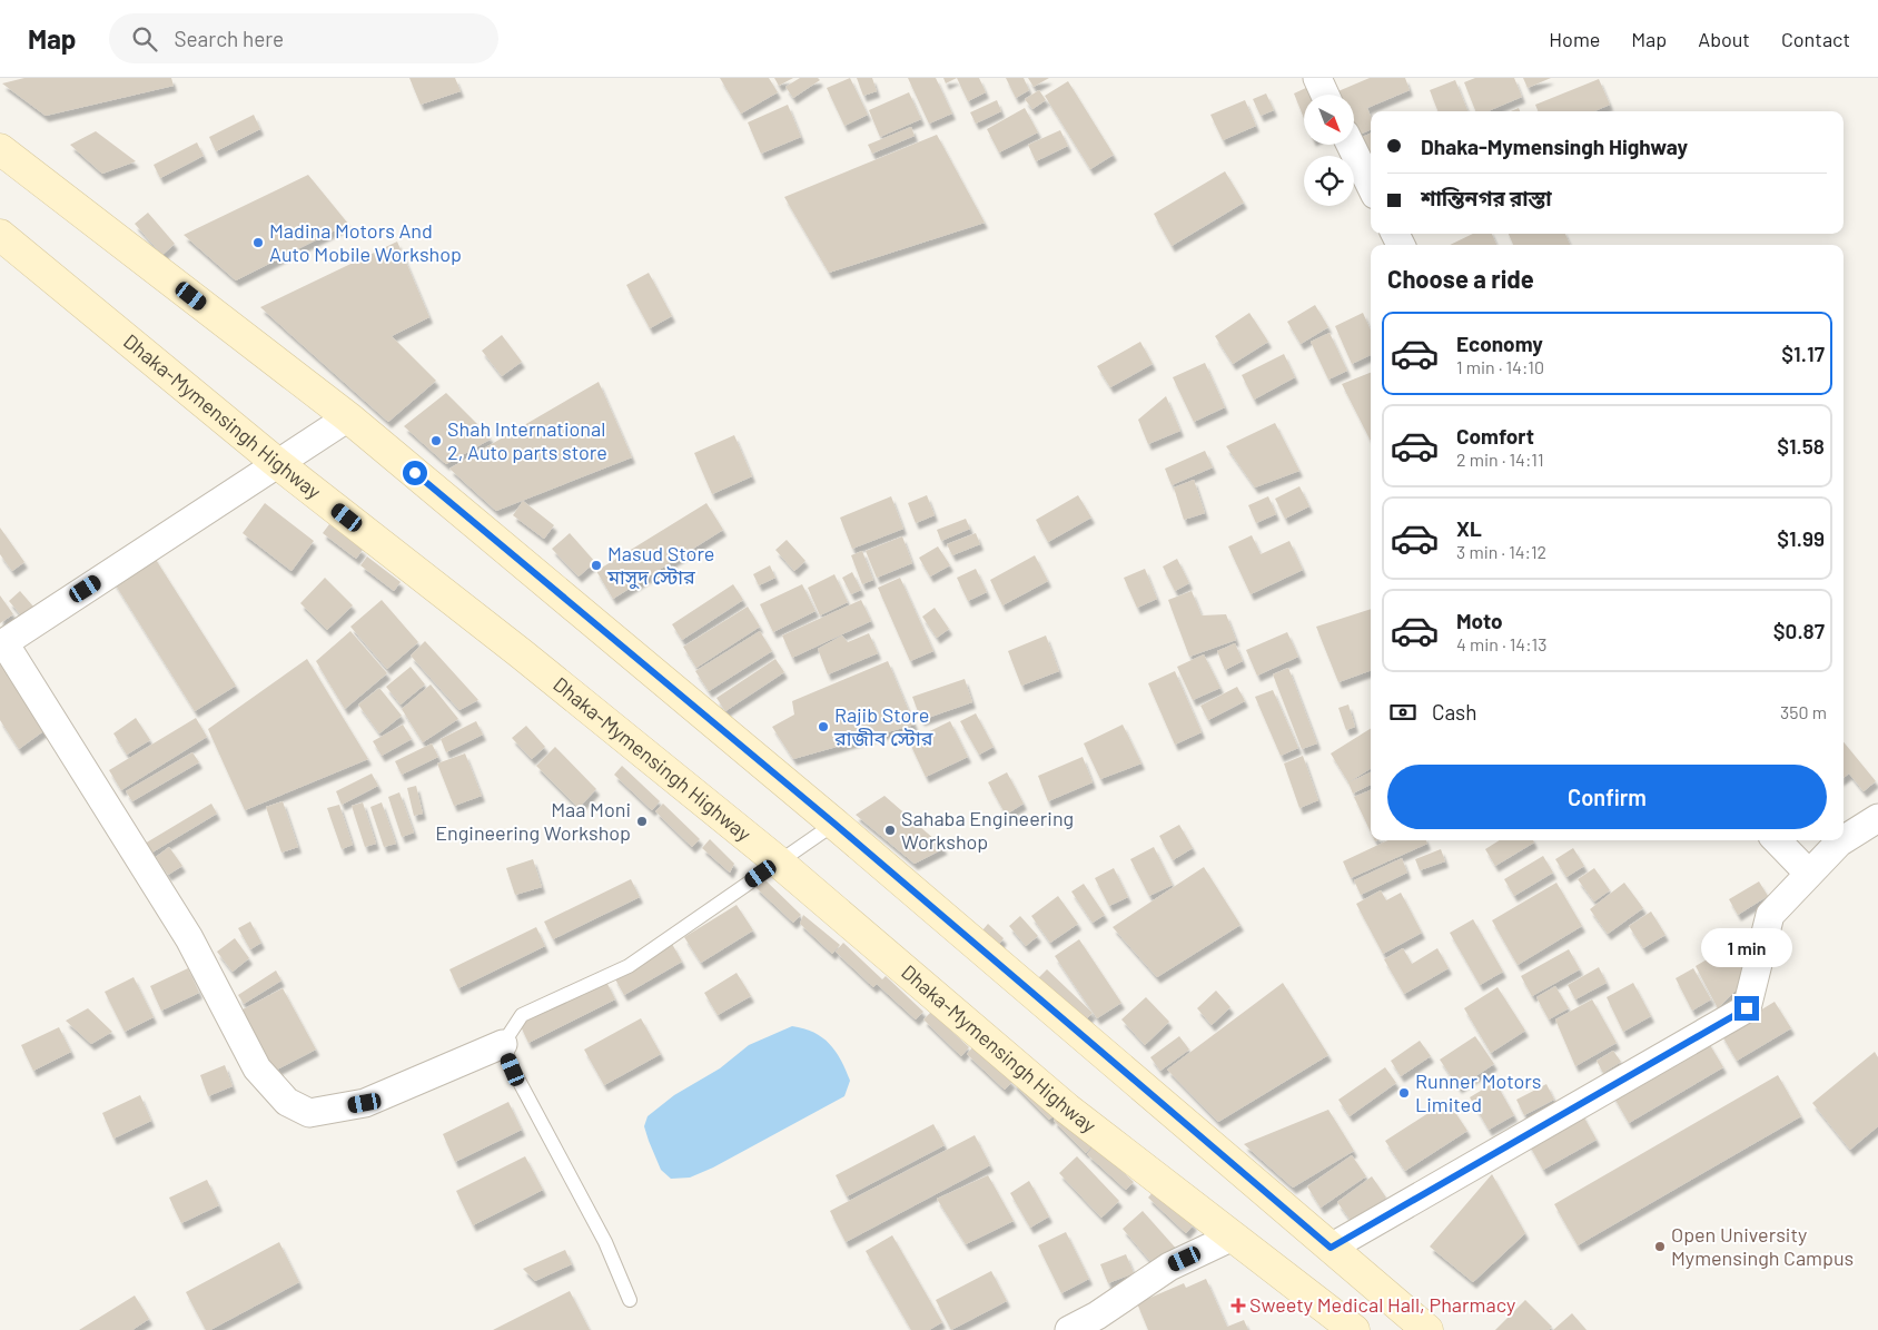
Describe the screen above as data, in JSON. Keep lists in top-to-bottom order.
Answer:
{
  "streets": {
    "main road": ["Dhaka-Mymensingh Highway"]
  },
  "places": {
    "other": [
      "Madina Motors And Auto Mobile Workshop",
      "Shah International 2, Auto parts store",
      "Masud Store মাসুদ স্টোর",
      "Rajib Store রাজীব স্টোর",
      "Maa Moni Engineering Workshop",
      "Sahaba Engineering Workshop",
      "Runner Motors Limited",
      "Open University Mymensingh Campus"
    ],
    "health": ["Sweety Medical Hall, Pharmacy"]
  },
  "north": "bottom right",
  "page": {
    "header": "Map",
    "search": "Search here",
    "nav": [
      "Home",
      "Map",
      "About",
      "Contact"
    ],
    "banner": ["Dhaka-Mymensingh Highway", "শান্তিনগর রাস্তা"],
    "heading": "Choose a ride",
    "list": [
      {
        "name": "Economy",
        "note": "1 min · 14:10",
        "value": "$1.17"
      },
      {
        "name": "Comfort",
        "note": "2 min · 14:11",
        "value": "$1.58"
      },
      {
        "name": "XL",
        "note": "3 min · 14:12",
        "value": "$1.99"
      },
      {
        "name": "Moto",
        "note": "4 min · 14:13",
        "value": "$0.87"
      }
    ],
    "pay": ["Cash", "350 m"],
    "buttons": "Confirm",
    "bubble": "1 min"
  }
}
